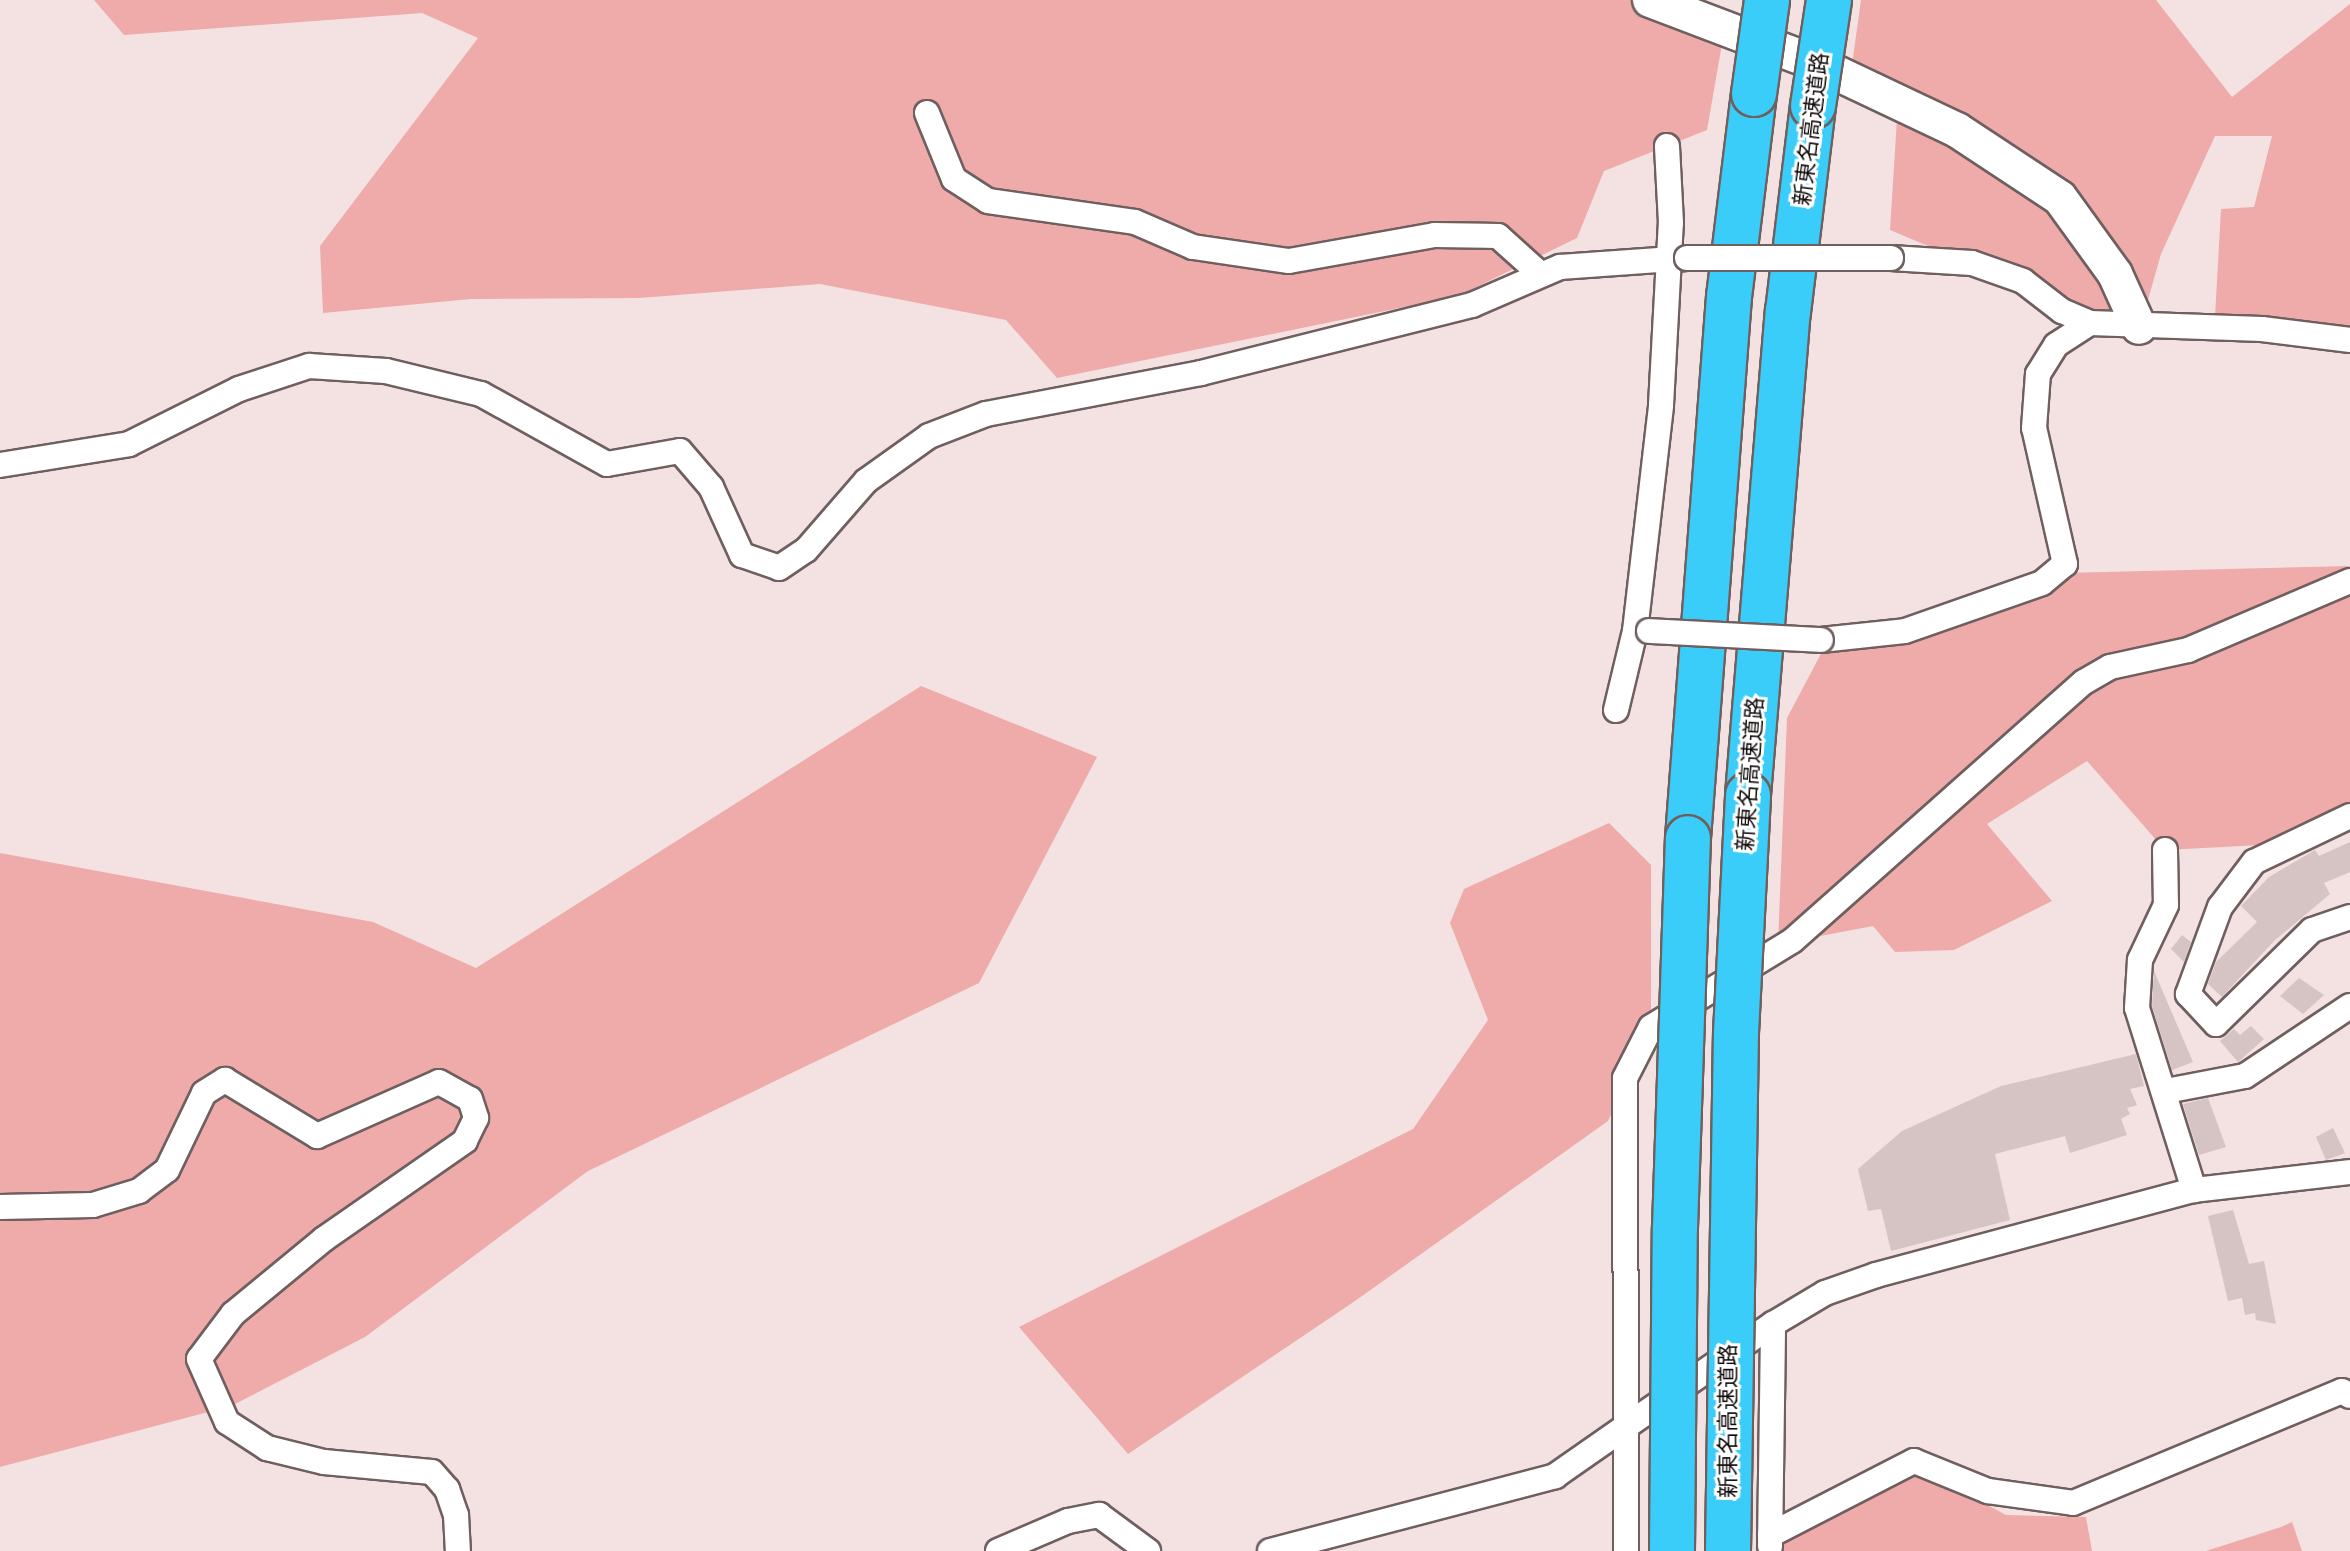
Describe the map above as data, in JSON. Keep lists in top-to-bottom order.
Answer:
{
  "streets": {
    "highway": ["新東名高速道路"]
  }
}
